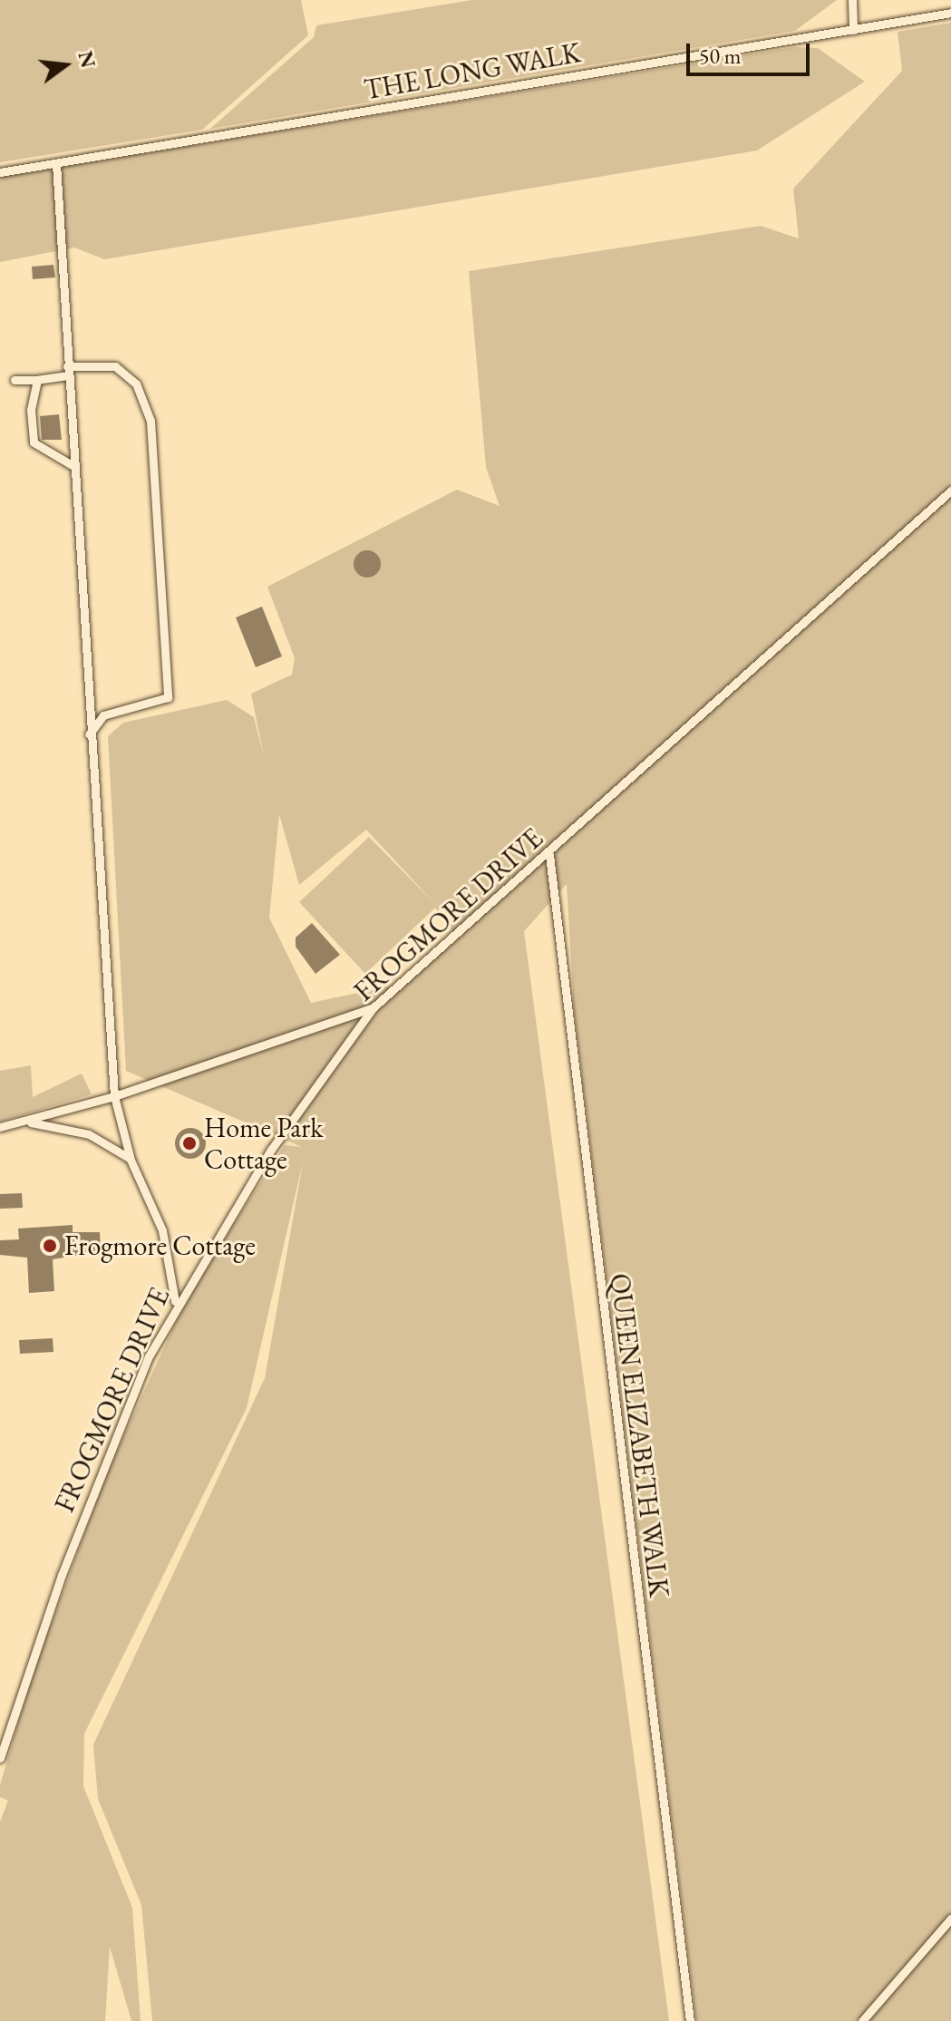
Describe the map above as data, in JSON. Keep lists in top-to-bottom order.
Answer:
{
  "streets": {
    "lane": ["THE LONG WALK", "FROGMORE DRIVE", "QUEEN ELIZABETH WALK"]
  },
  "crossings": [
    ["FROGMORE DRIVE", "QUEEN ELIZABETH WALK"]
  ],
  "places": ["Home Park Cottage", "Frogmore Cottage"],
  "scale_bar": "50 m",
  "north": "right"
}
